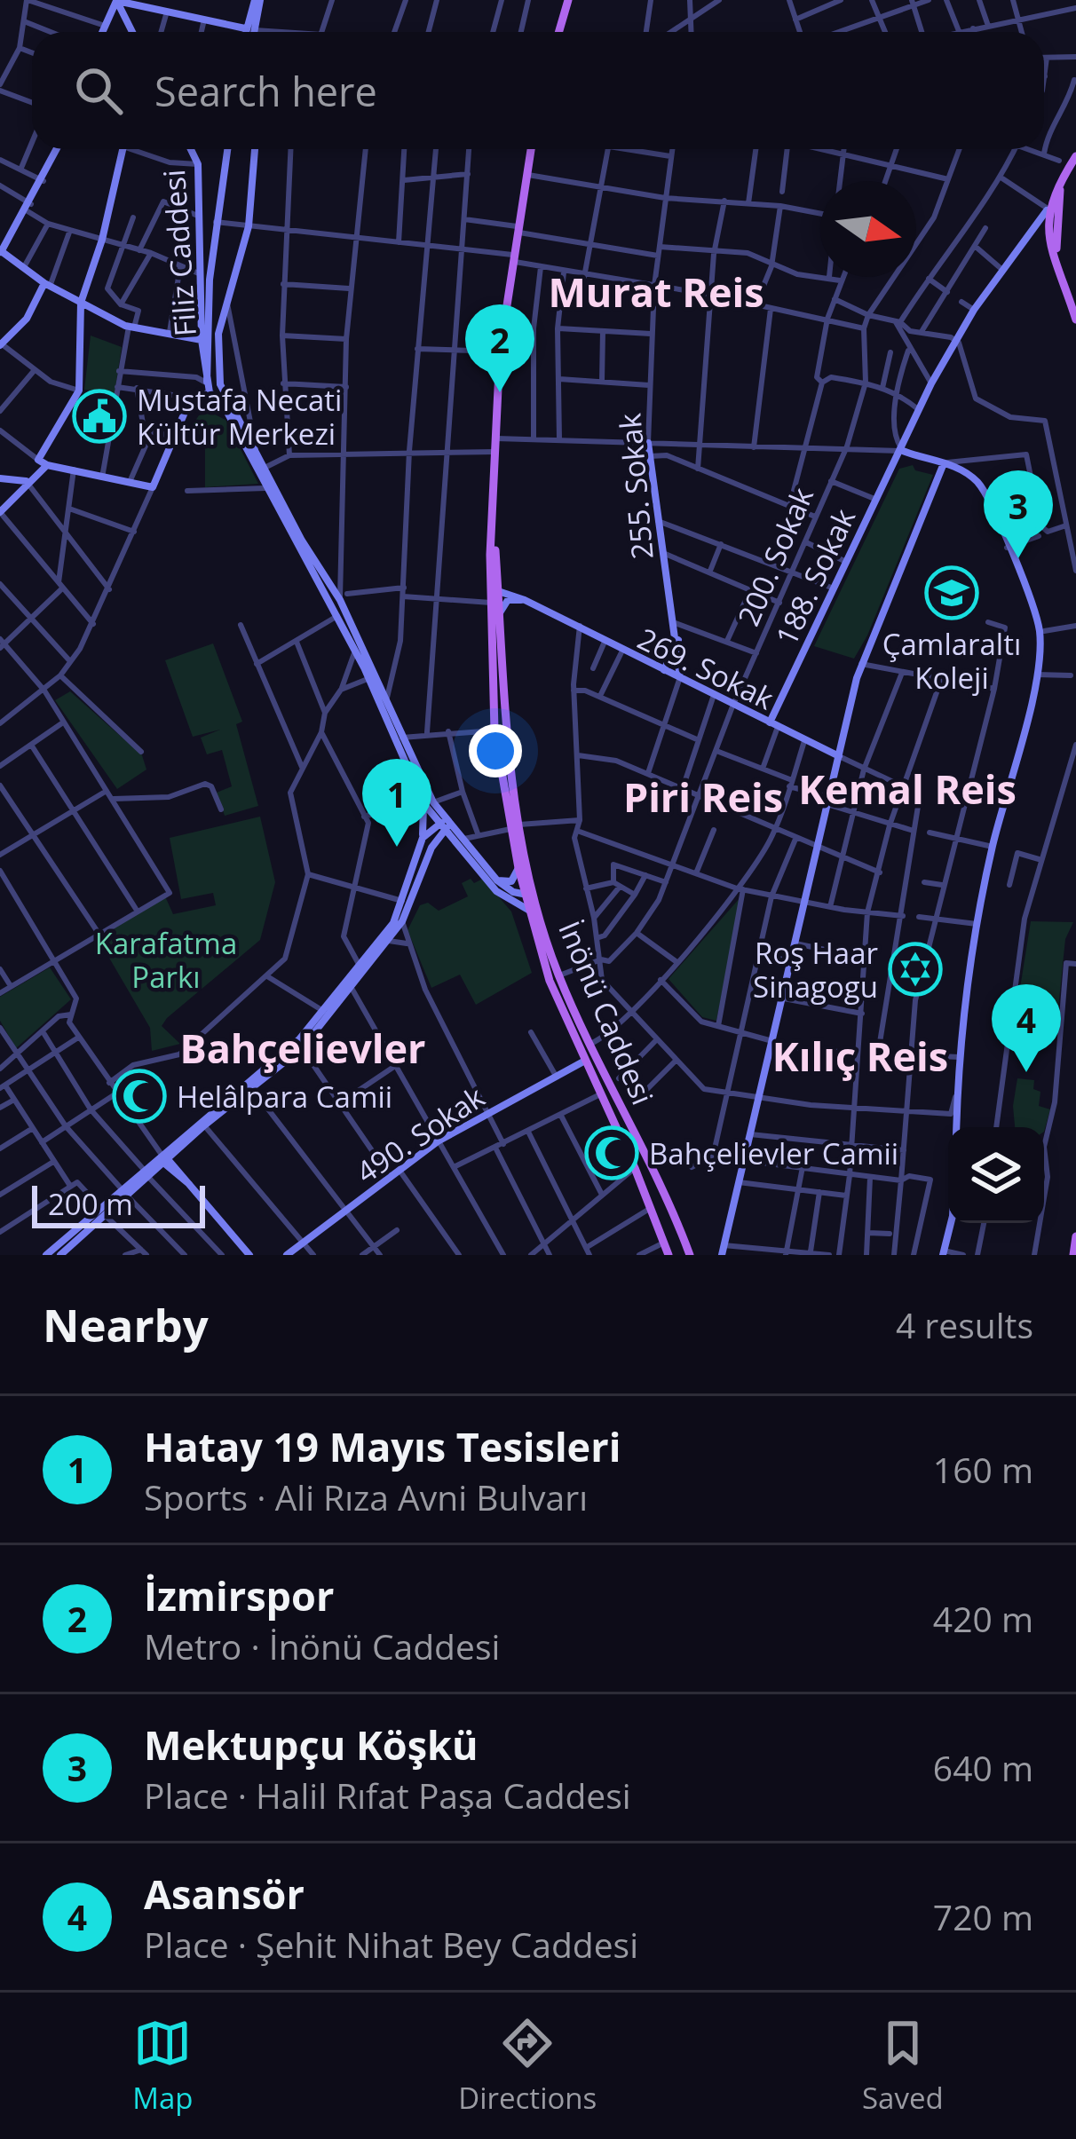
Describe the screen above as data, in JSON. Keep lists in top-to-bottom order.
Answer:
{
  "streets": {
    "main road": [
      "Filiz Caddesi",
      "255. Sokak",
      "188. Sokak",
      "269. Sokak",
      "İnönü Caddesi",
      "490. Sokak"
    ],
    "street": ["200. Sokak"]
  },
  "crossings": [
    ["255. Sokak", "269. Sokak"],
    ["200. Sokak", "269. Sokak"],
    ["200. Sokak", "İnönü Caddesi"],
    ["188. Sokak", "269. Sokak"],
    ["269. Sokak", "İnönü Caddesi"],
    ["İnönü Caddesi", "490. Sokak"]
  ],
  "districts": [
    "Murat Reis",
    "Kemal Reis",
    "Piri Reis",
    "Bahçelievler",
    "Kılıç Reis"
  ],
  "parks": ["Karafatma Parkı"],
  "places": {
    "public building": ["Mustafa Necati Kültür Merkezi"],
    "school or university": ["Çamlaraltı Koleji"],
    "synagogue": ["Roş Haar Sinagogu"],
    "mosque": ["Helâlpara Camii", "Bahçelievler Camii"]
  },
  "scale_bar": "200 m",
  "north": "right",
  "page": {
    "search": "Search here",
    "pins": [
      "2",
      "3",
      "1",
      "4"
    ],
    "scale": "200 m",
    "heading": ["Nearby", "4 results"],
    "list": [
      {
        "mark": "1",
        "name": "Hatay 19 Mayıs Tesisleri",
        "note": "Sports · Ali Rıza Avni Bulvarı",
        "value": "160 m"
      },
      {
        "mark": "2",
        "name": "İzmirspor",
        "note": "Metro · İnönü Caddesi",
        "value": "420 m"
      },
      {
        "mark": "3",
        "name": "Mektupçu Köşkü",
        "note": "Place · Halil Rıfat Paşa Caddesi",
        "value": "640 m"
      },
      {
        "mark": "4",
        "name": "Asansör",
        "note": "Place · Şehit Nihat Bey Caddesi",
        "value": "720 m"
      }
    ],
    "nav": ["Map", "Directions", "Saved"]
  }
}
